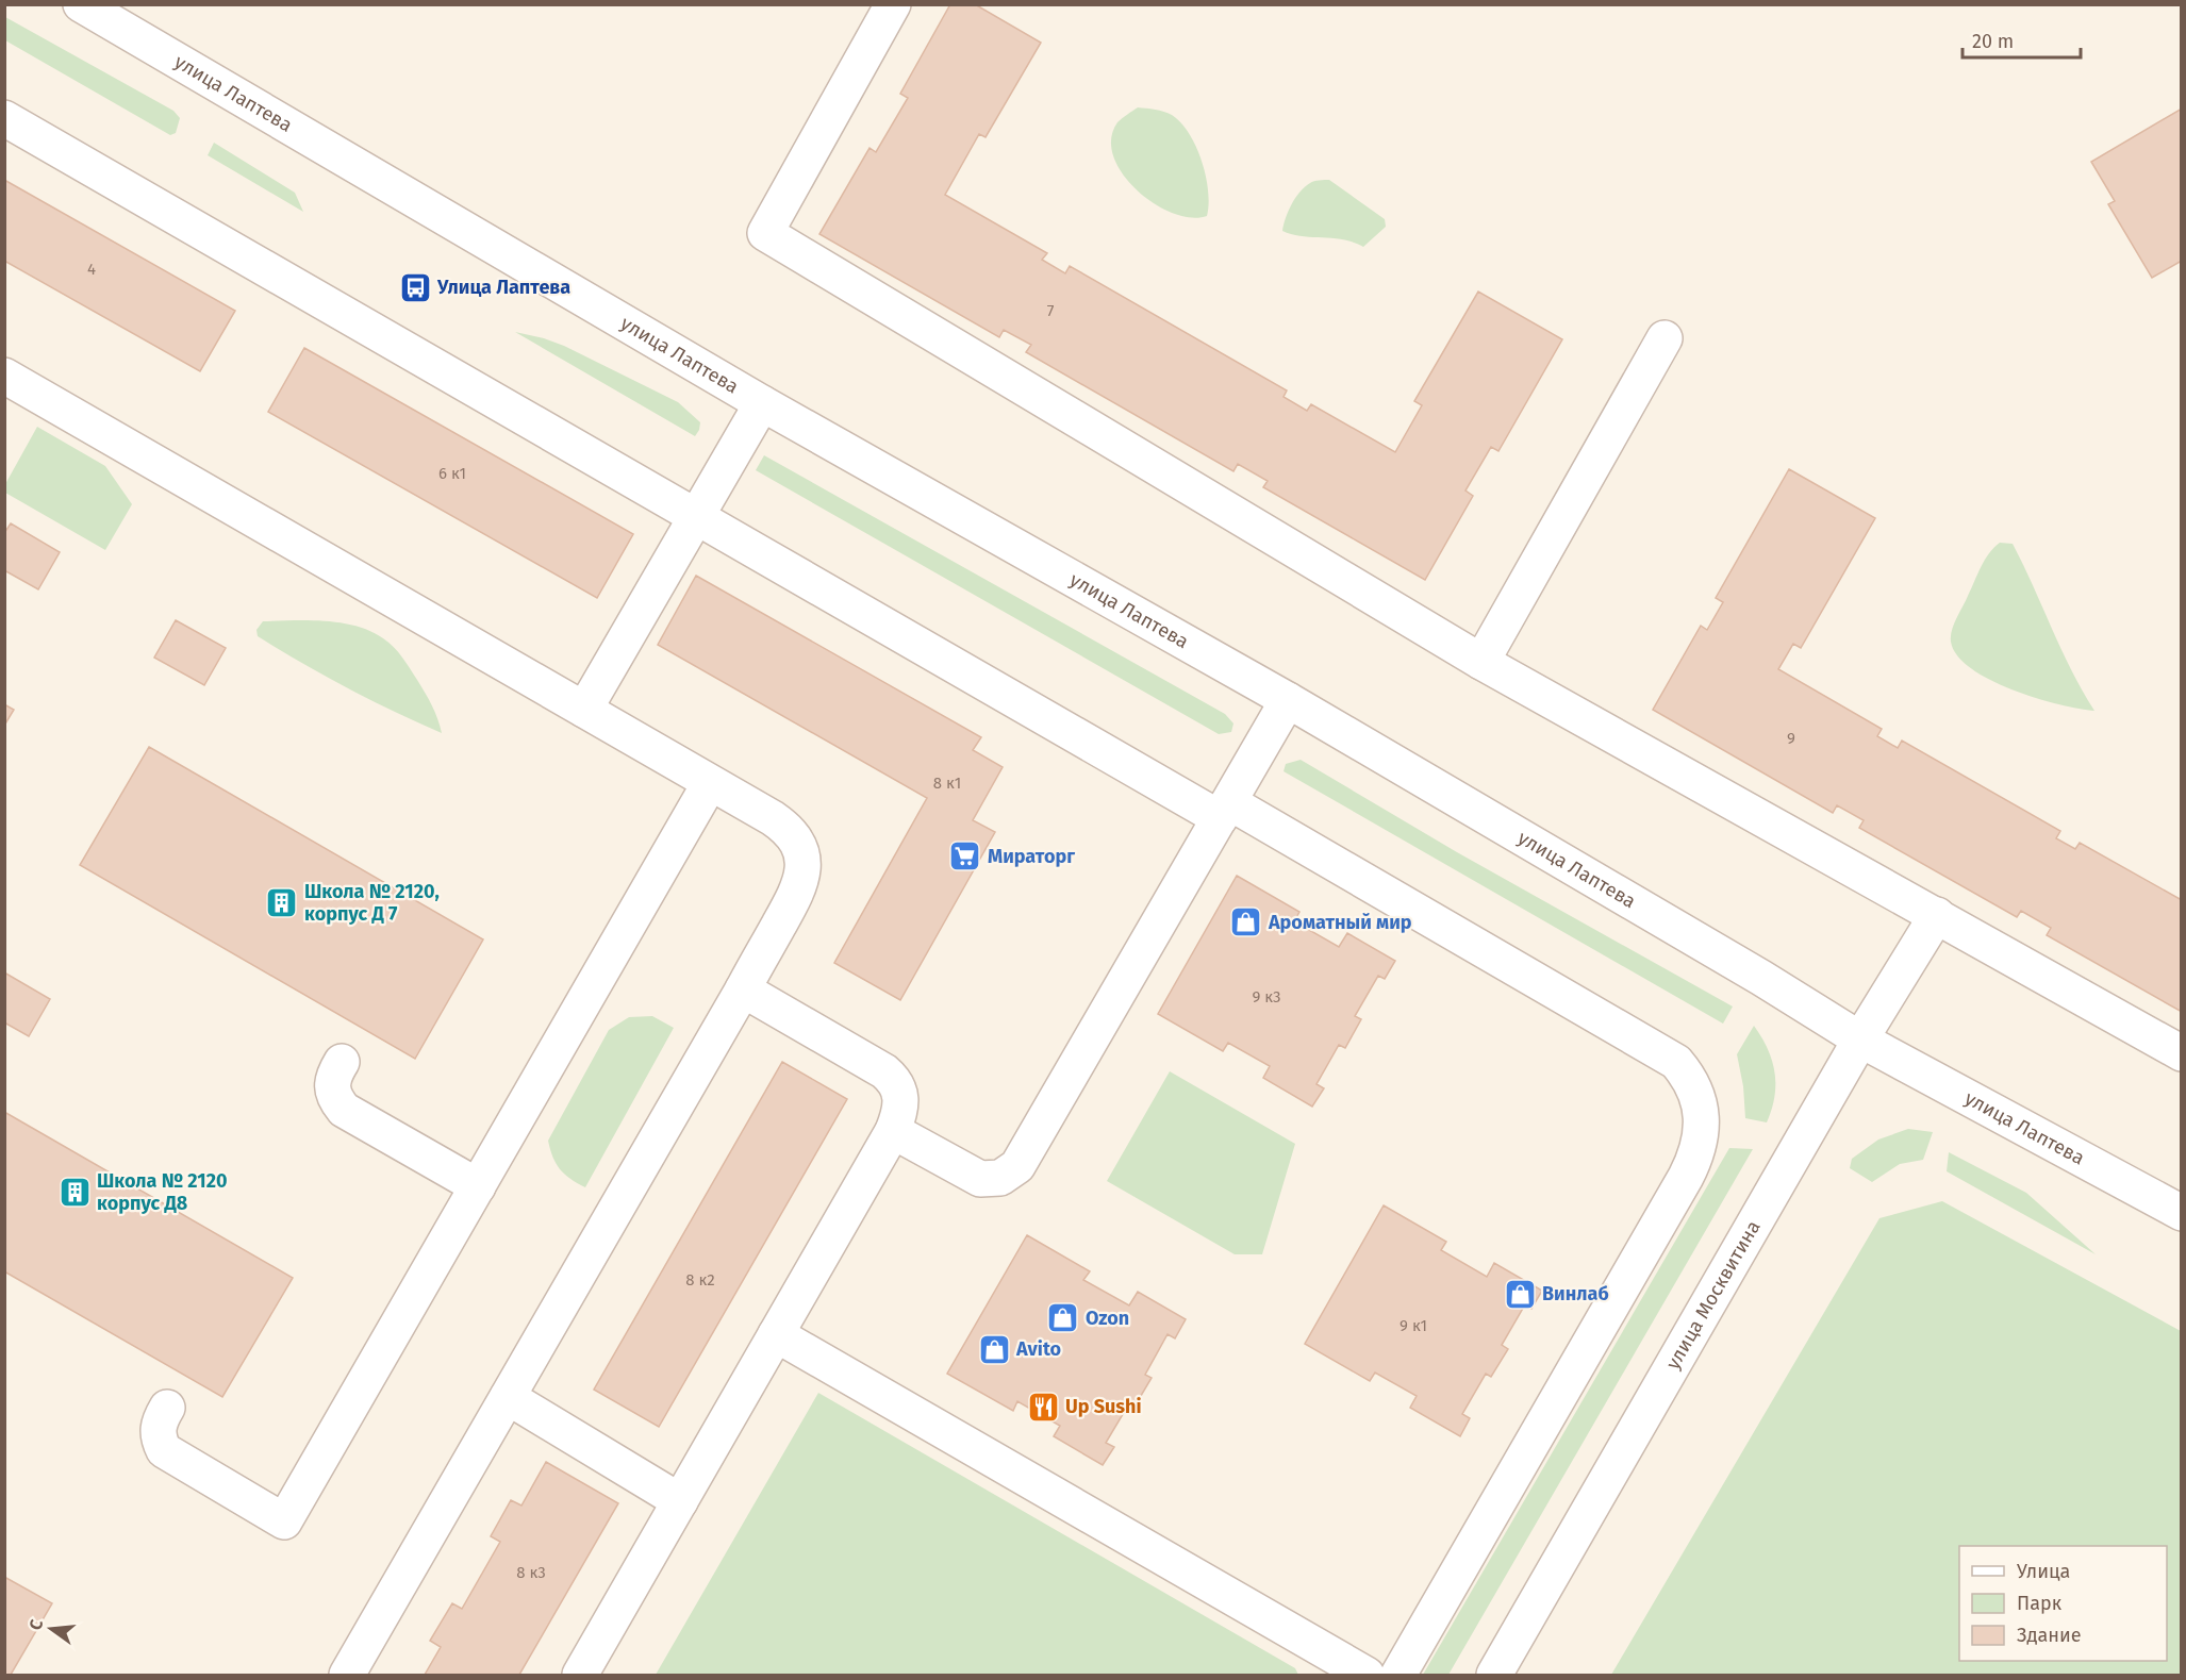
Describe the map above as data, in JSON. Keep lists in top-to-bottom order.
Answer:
{
  "streets": {
    "street": ["улица Лаптева", "улица Москвитина"]
  },
  "crossings": [
    ["улица Лаптева", "улица Москвитина"]
  ],
  "places": {
    "bus stop": ["Улица Лаптева"],
    "supermarket": ["Мираторг"],
    "building": ["Школа № 2120, корпус Д 7", "Школа № 2120 корпус Д8"],
    "shop": [
      "Ароматный мир",
      "Винлаб",
      "Ozon",
      "Avito"
    ],
    "restaurant": ["Up Sushi"]
  },
  "house_numbers": [
    "4",
    "7",
    "6 к1",
    "9",
    "8 к1",
    "9 к3",
    "8 к2",
    "9 к1",
    "8 к3"
  ],
  "legend": ["Улица", "Парк", "Здание"],
  "scale_bar": "20 m",
  "north": "left"
}
